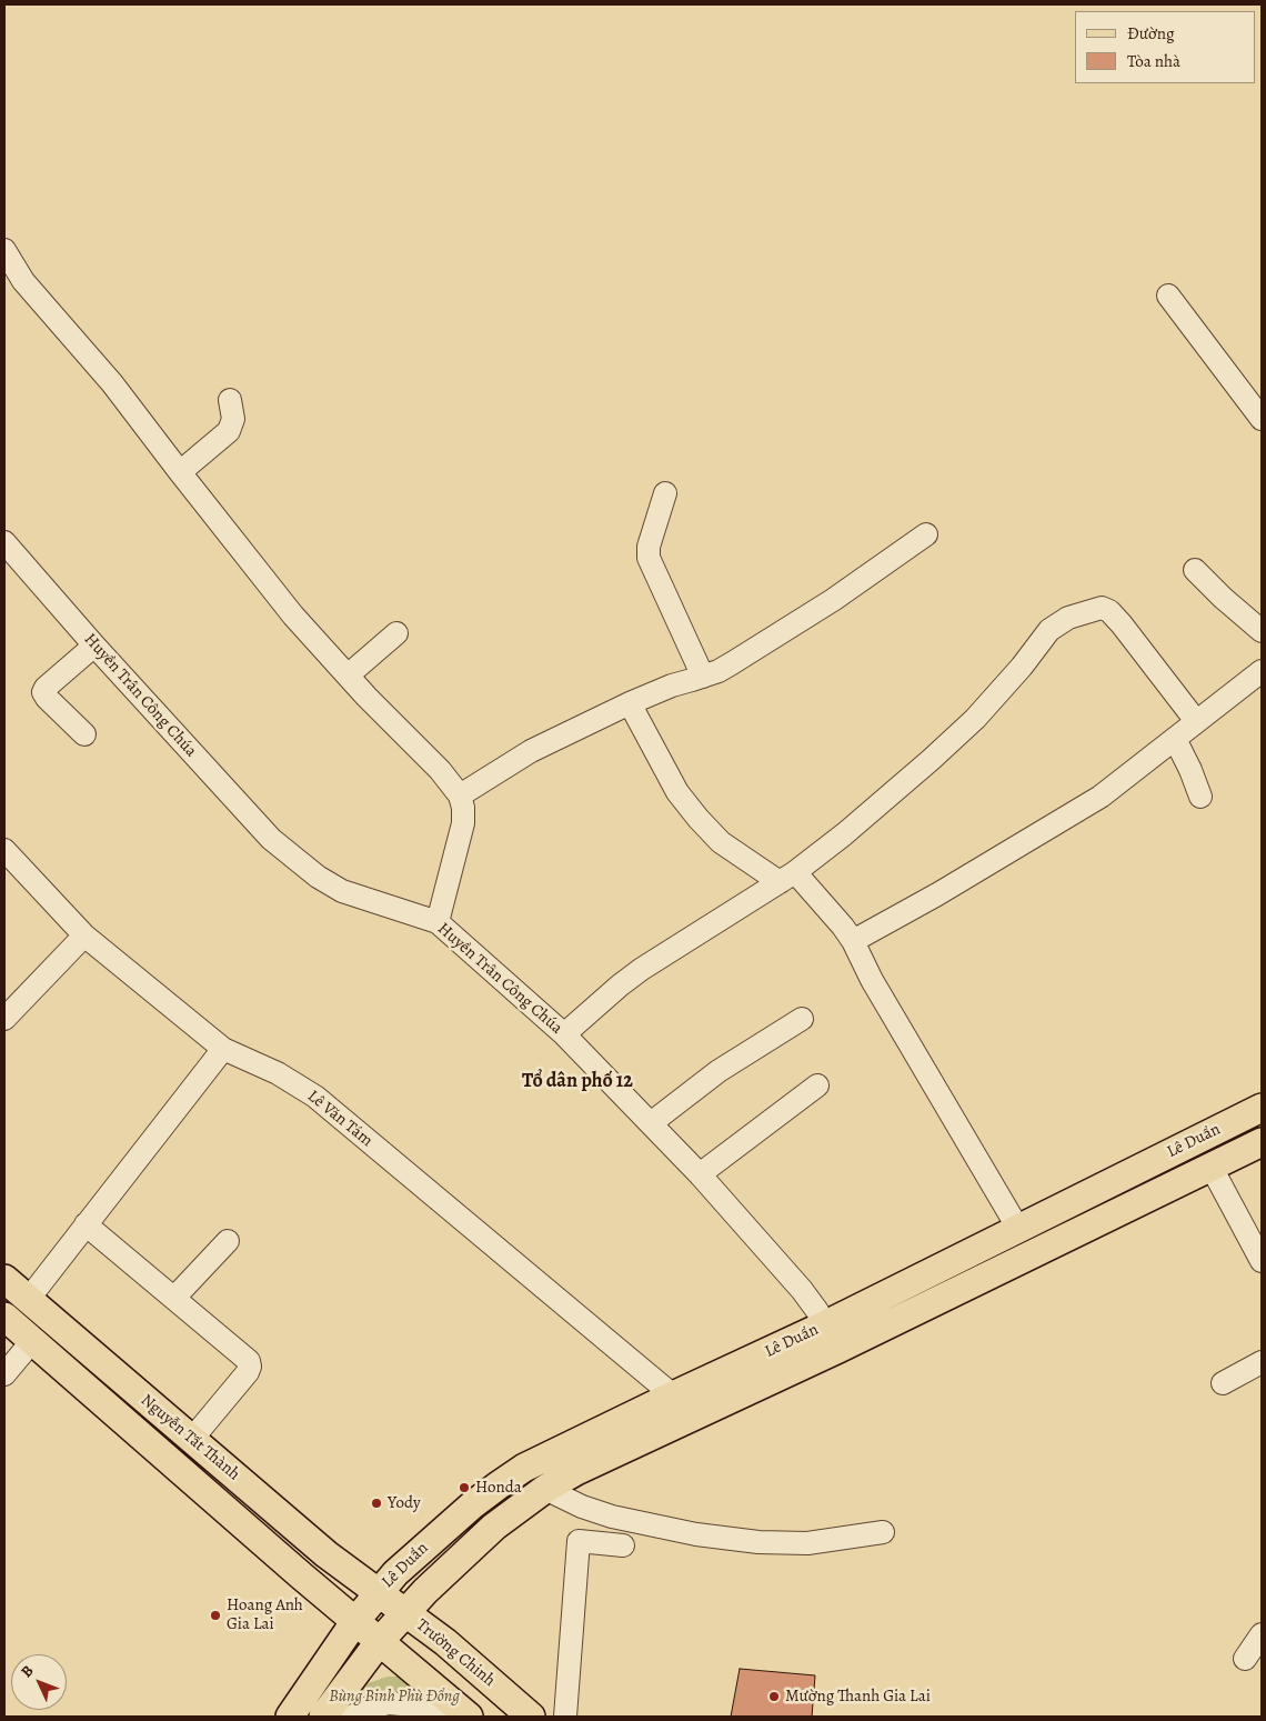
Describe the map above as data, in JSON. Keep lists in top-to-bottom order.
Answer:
{
  "streets": {
    "main road": ["Lê Duẩn", "Nguyễn Tất Thành", "Trường Chinh"],
    "street": ["Huyền Trân Công Chúa", "Lê Văn Tám"]
  },
  "crossings": [
    ["Huyền Trân Công Chúa", "Lê Duẩn"],
    ["Lê Văn Tám", "Lê Duẩn"],
    ["Lê Duẩn", "Nguyễn Tất Thành"],
    ["Lê Duẩn", "Trường Chinh"],
    ["Nguyễn Tất Thành", "Trường Chinh"]
  ],
  "districts": ["Tổ dân phố 12"],
  "parks": ["Bùng Binh Phù Đổng"],
  "places": [
    "Honda",
    "Yody",
    "Hoang Anh Gia Lai",
    "Mường Thanh Gia Lai"
  ],
  "legend": ["Đường", "Tòa nhà"],
  "north": "top left"
}
